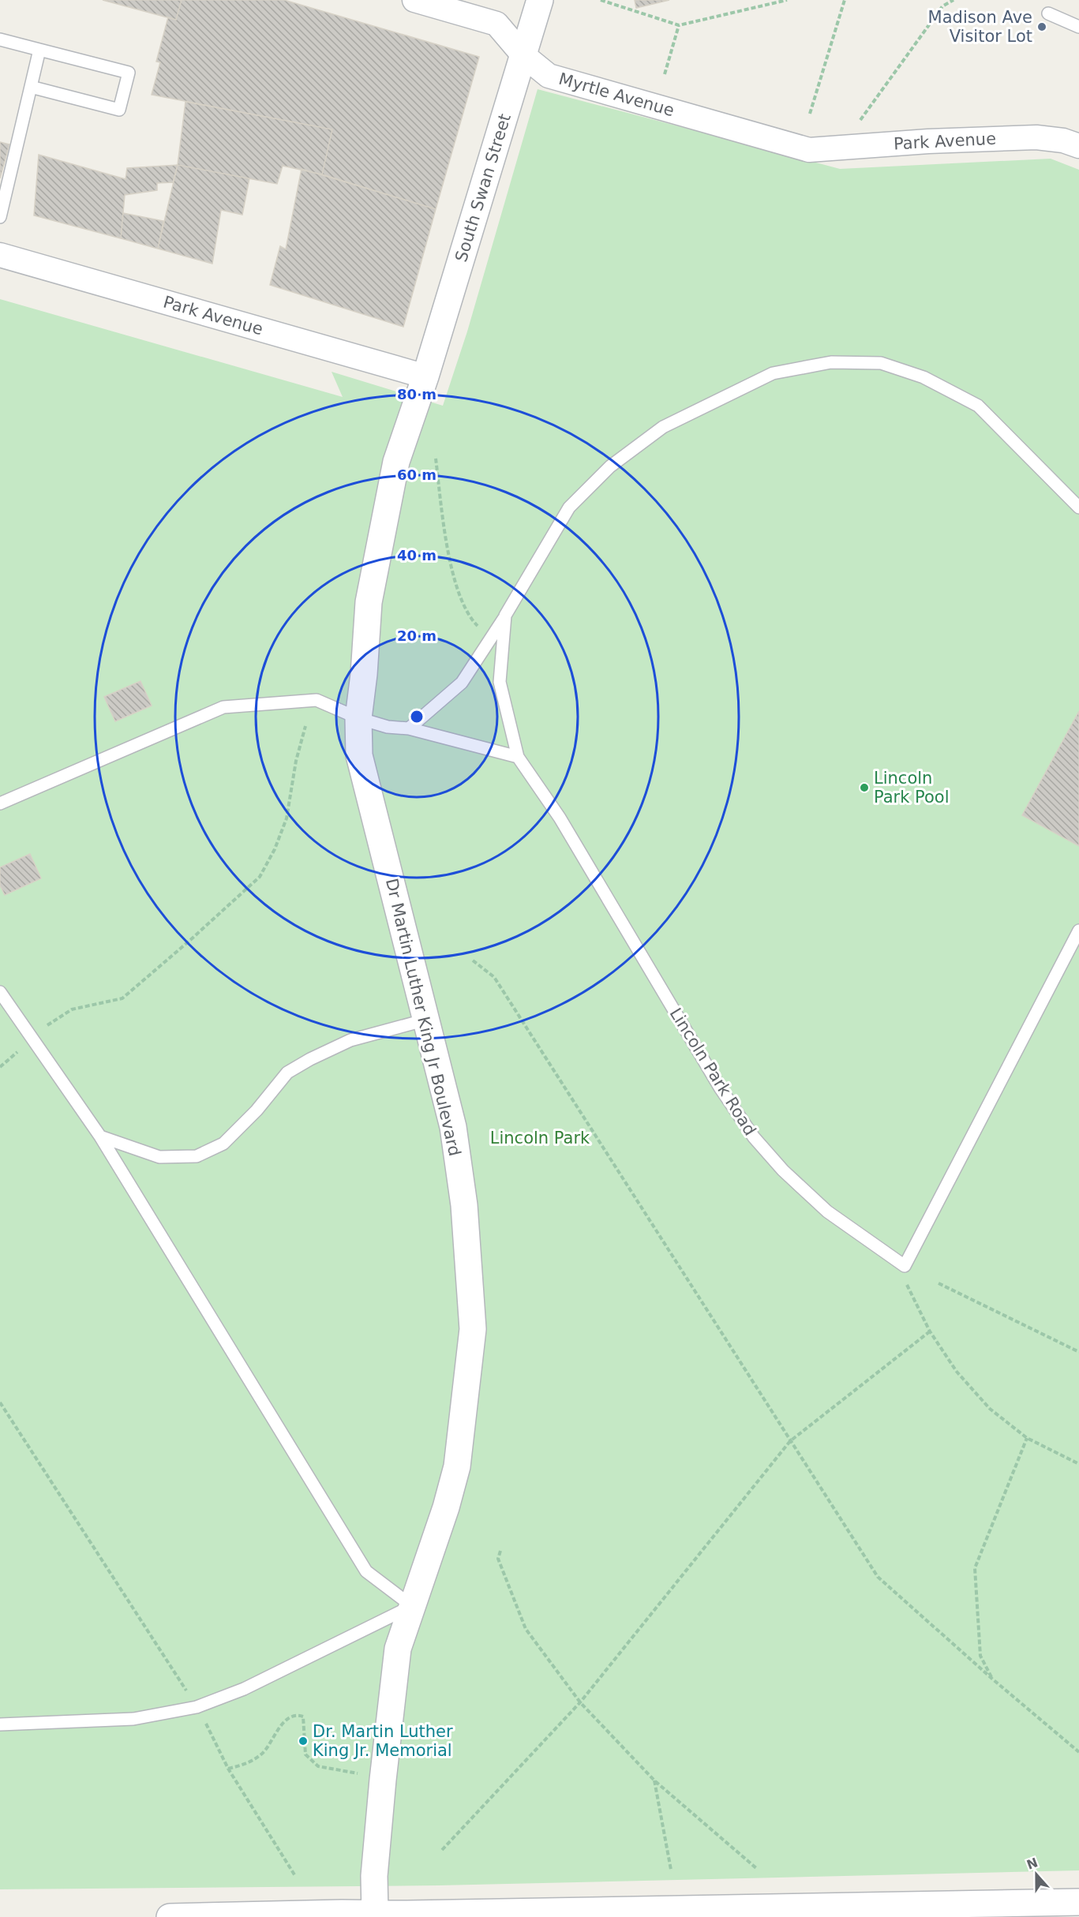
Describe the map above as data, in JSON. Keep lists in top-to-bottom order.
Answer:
{
  "streets": {
    "street": [
      "Myrtle Avenue",
      "Park Avenue",
      "South Swan Street",
      "Dr Martin Luther King Jr Boulevard"
    ],
    "lane": ["Lincoln Park Road"]
  },
  "crossings": [
    ["Myrtle Avenue", "Park Avenue"],
    ["Myrtle Avenue", "South Swan Street"],
    ["Park Avenue", "South Swan Street"],
    ["Park Avenue", "Dr Martin Luther King Jr Boulevard"],
    ["South Swan Street", "Dr Martin Luther King Jr Boulevard"]
  ],
  "parks": ["Lincoln Park"],
  "places": ["Madison Ave Visitor Lot", "Lincoln Park Pool", "Dr. Martin Luther King Jr. Memorial"],
  "north": "top",
  "rings": [
    "80 m",
    "60 m",
    "40 m",
    "20 m"
  ]
}
